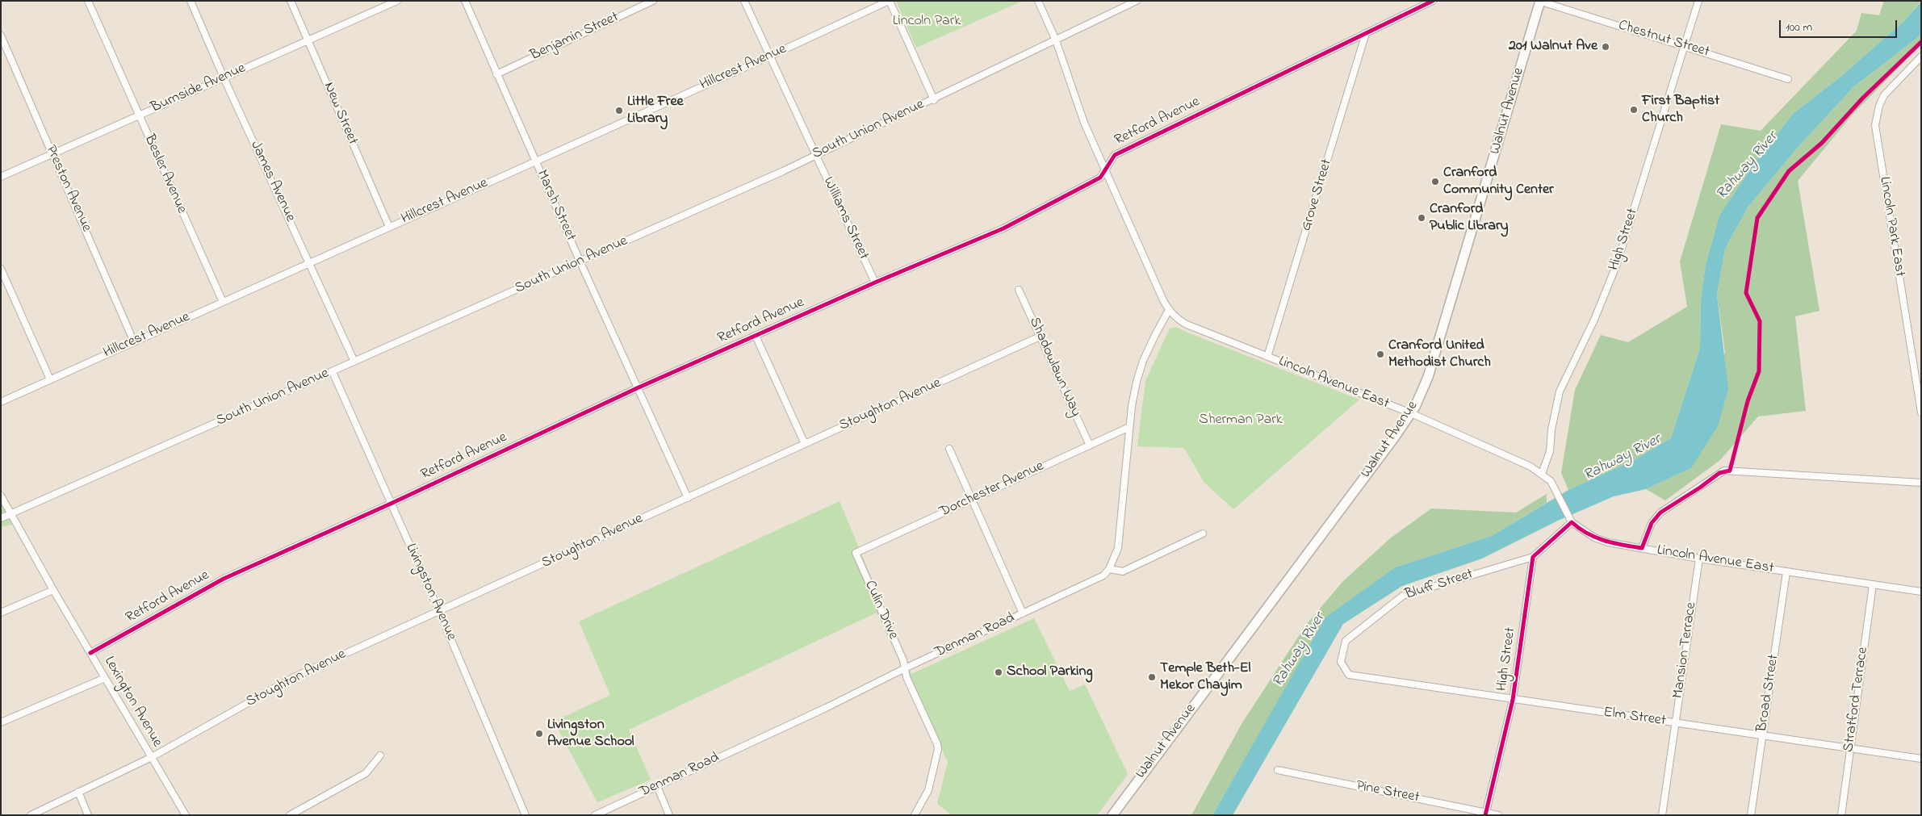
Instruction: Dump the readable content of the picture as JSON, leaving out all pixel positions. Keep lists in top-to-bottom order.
{
  "streets": {
    "street": [
      "Benjamin Street",
      "Chestnut Street",
      "Hillcrest Avenue",
      "Burnside Avenue",
      "Walnut Avenue",
      "New Street",
      "Retford Avenue",
      "South Union Avenue",
      "Besler Avenue",
      "James Avenue",
      "Preston Avenue",
      "Grove Street",
      "Marsh Street",
      "Williams Street",
      "Lincoln Park East",
      "High Street",
      "Shadowlawn Way",
      "Lincoln Avenue East",
      "Stoughton Avenue",
      "Dorchester Avenue",
      "Bluff Street",
      "Livingston Avenue",
      "Culin Drive",
      "Denman Road",
      "Mansion Terrace",
      "Broad Street",
      "Stratford Terrace",
      "Lexington Avenue",
      "Elm Street",
      "Pine Street"
    ]
  },
  "crossings": [
    ["Benjamin Street", "Marsh Street"],
    ["Chestnut Street", "Walnut Avenue"],
    ["Chestnut Street", "High Street"],
    ["Hillcrest Avenue", "New Street"],
    ["Hillcrest Avenue", "Besler Avenue"],
    ["Hillcrest Avenue", "James Avenue"],
    ["Hillcrest Avenue", "Preston Avenue"],
    ["Hillcrest Avenue", "Marsh Street"],
    ["Hillcrest Avenue", "Williams Street"],
    ["Burnside Avenue", "New Street"],
    ["Burnside Avenue", "Besler Avenue"],
    ["Burnside Avenue", "James Avenue"],
    ["Burnside Avenue", "Preston Avenue"],
    ["Walnut Avenue", "Lincoln Avenue East"],
    ["Retford Avenue", "Grove Street"],
    ["Retford Avenue", "Marsh Street"],
    ["Retford Avenue", "Williams Street"],
    ["Retford Avenue", "Lincoln Avenue East"],
    ["Retford Avenue", "Livingston Avenue"],
    ["Retford Avenue", "Lexington Avenue"],
    ["South Union Avenue", "James Avenue"],
    ["South Union Avenue", "Marsh Street"],
    ["South Union Avenue", "Williams Street"],
    ["South Union Avenue", "Lincoln Avenue East"],
    ["South Union Avenue", "Livingston Avenue"],
    ["South Union Avenue", "Lexington Avenue"],
    ["Grove Street", "Lincoln Avenue East"],
    ["Marsh Street", "Stoughton Avenue"],
    ["High Street", "Lincoln Avenue East"],
    ["High Street", "Bluff Street"],
    ["High Street", "Elm Street"],
    ["High Street", "Pine Street"],
    ["Shadowlawn Way", "Stoughton Avenue"],
    ["Shadowlawn Way", "Dorchester Avenue"],
    ["Lincoln Avenue East", "Denman Road"],
    ["Lincoln Avenue East", "Mansion Terrace"],
    ["Lincoln Avenue East", "Broad Street"],
    ["Lincoln Avenue East", "Stratford Terrace"],
    ["Stoughton Avenue", "Livingston Avenue"],
    ["Stoughton Avenue", "Lexington Avenue"],
    ["Dorchester Avenue", "Culin Drive"],
    ["Dorchester Avenue", "Denman Road"],
    ["Bluff Street", "Elm Street"],
    ["Culin Drive", "Denman Road"],
    ["Mansion Terrace", "Elm Street"],
    ["Broad Street", "Elm Street"],
    ["Stratford Terrace", "Elm Street"]
  ],
  "water": ["Rahway River"],
  "parks": ["Lincoln Park", "Sherman Park"],
  "places": [
    "201 Walnut Ave",
    "First Baptist Church",
    "Little Free Library",
    "Cranford Community Center",
    "Cranford Public Library",
    "Cranford United Methodist Church",
    "School Parking",
    "Temple Beth-El Mekor Chayim",
    "Livingston Avenue School"
  ],
  "scale_bar": "100 m"
}
